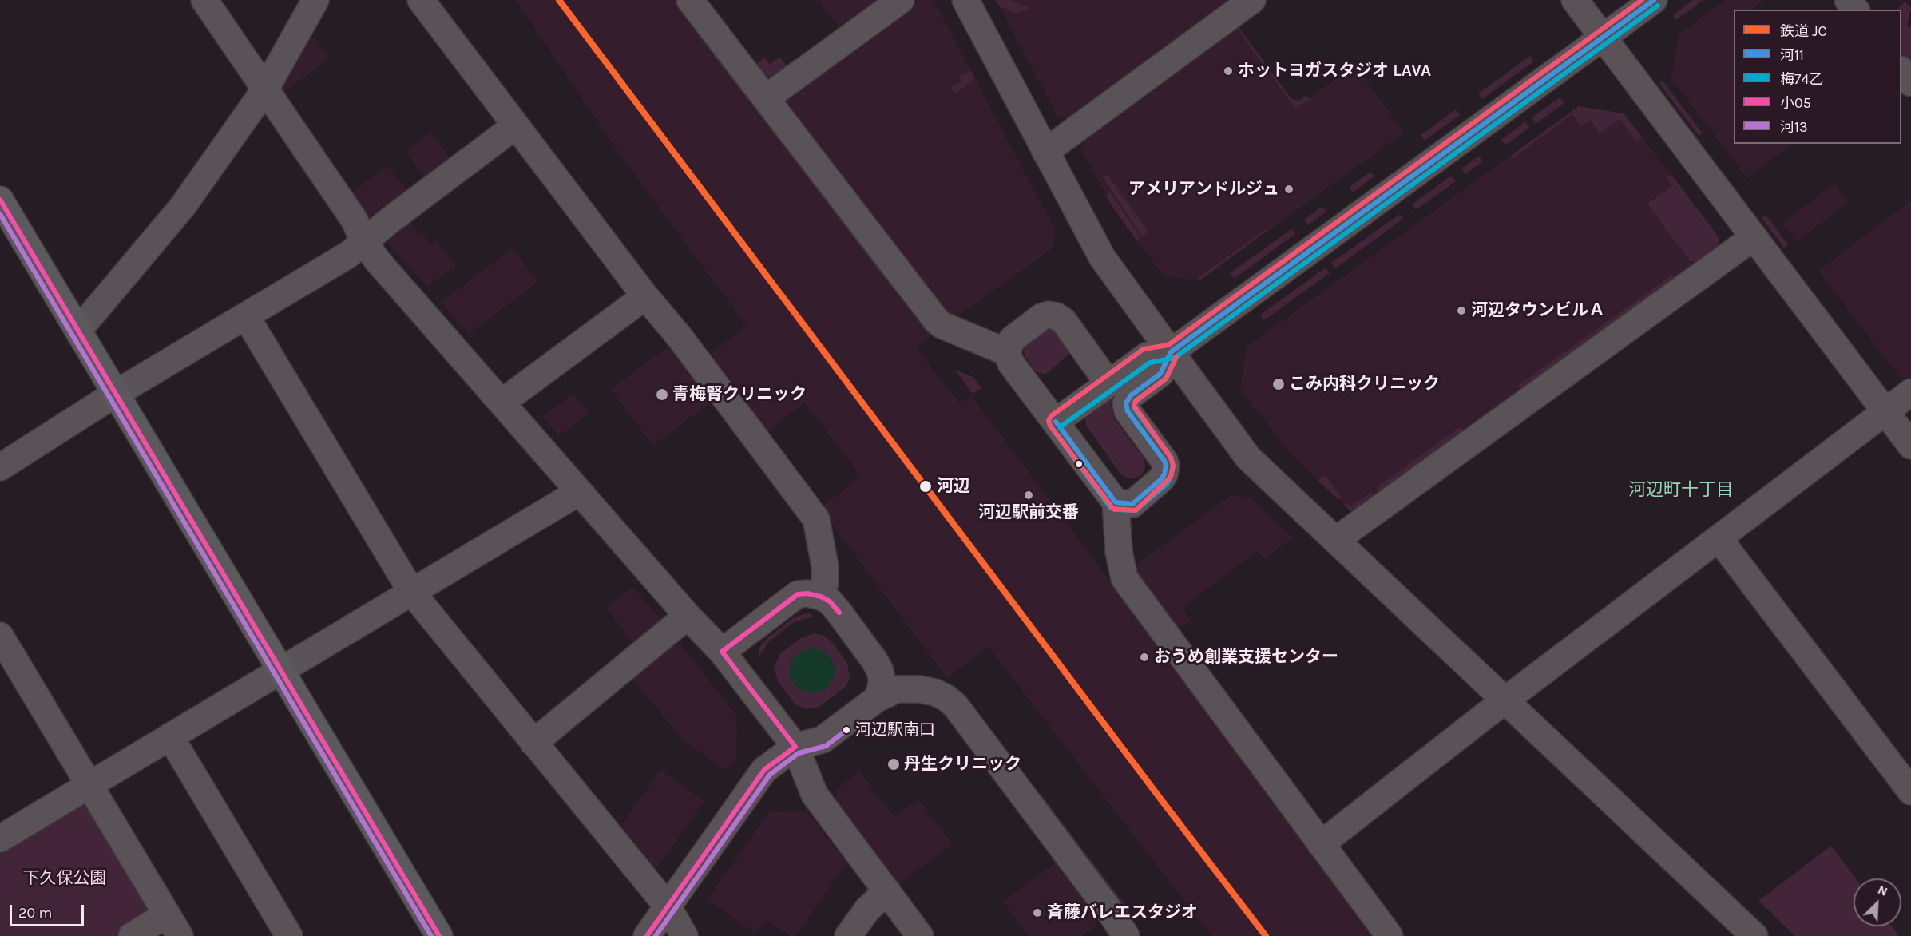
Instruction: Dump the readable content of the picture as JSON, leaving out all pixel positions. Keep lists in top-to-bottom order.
{
  "districts": ["河辺町十丁目"],
  "parks": ["下久保公園"],
  "places": [
    "ホットヨガスタジオ LAVA",
    "アメリアンドルジュ",
    "河辺タウンビルＡ",
    "こみ内科クリニック",
    "青梅腎クリニック",
    "河辺",
    "河辺駅前交番",
    "おうめ創業支援センター",
    "河辺駅南口",
    "丹生クリニック",
    "斉藤バレエスタジオ"
  ],
  "lines": [
    "rail line JC",
    "transit line 河11",
    "transit line 梅74乙",
    "transit line 小05",
    "transit line 河13"
  ],
  "legend": [
    "鉄道 JC",
    "河11",
    "梅74乙",
    "小05",
    "河13"
  ],
  "scale_bar": "20 m",
  "north": "top right"
}
